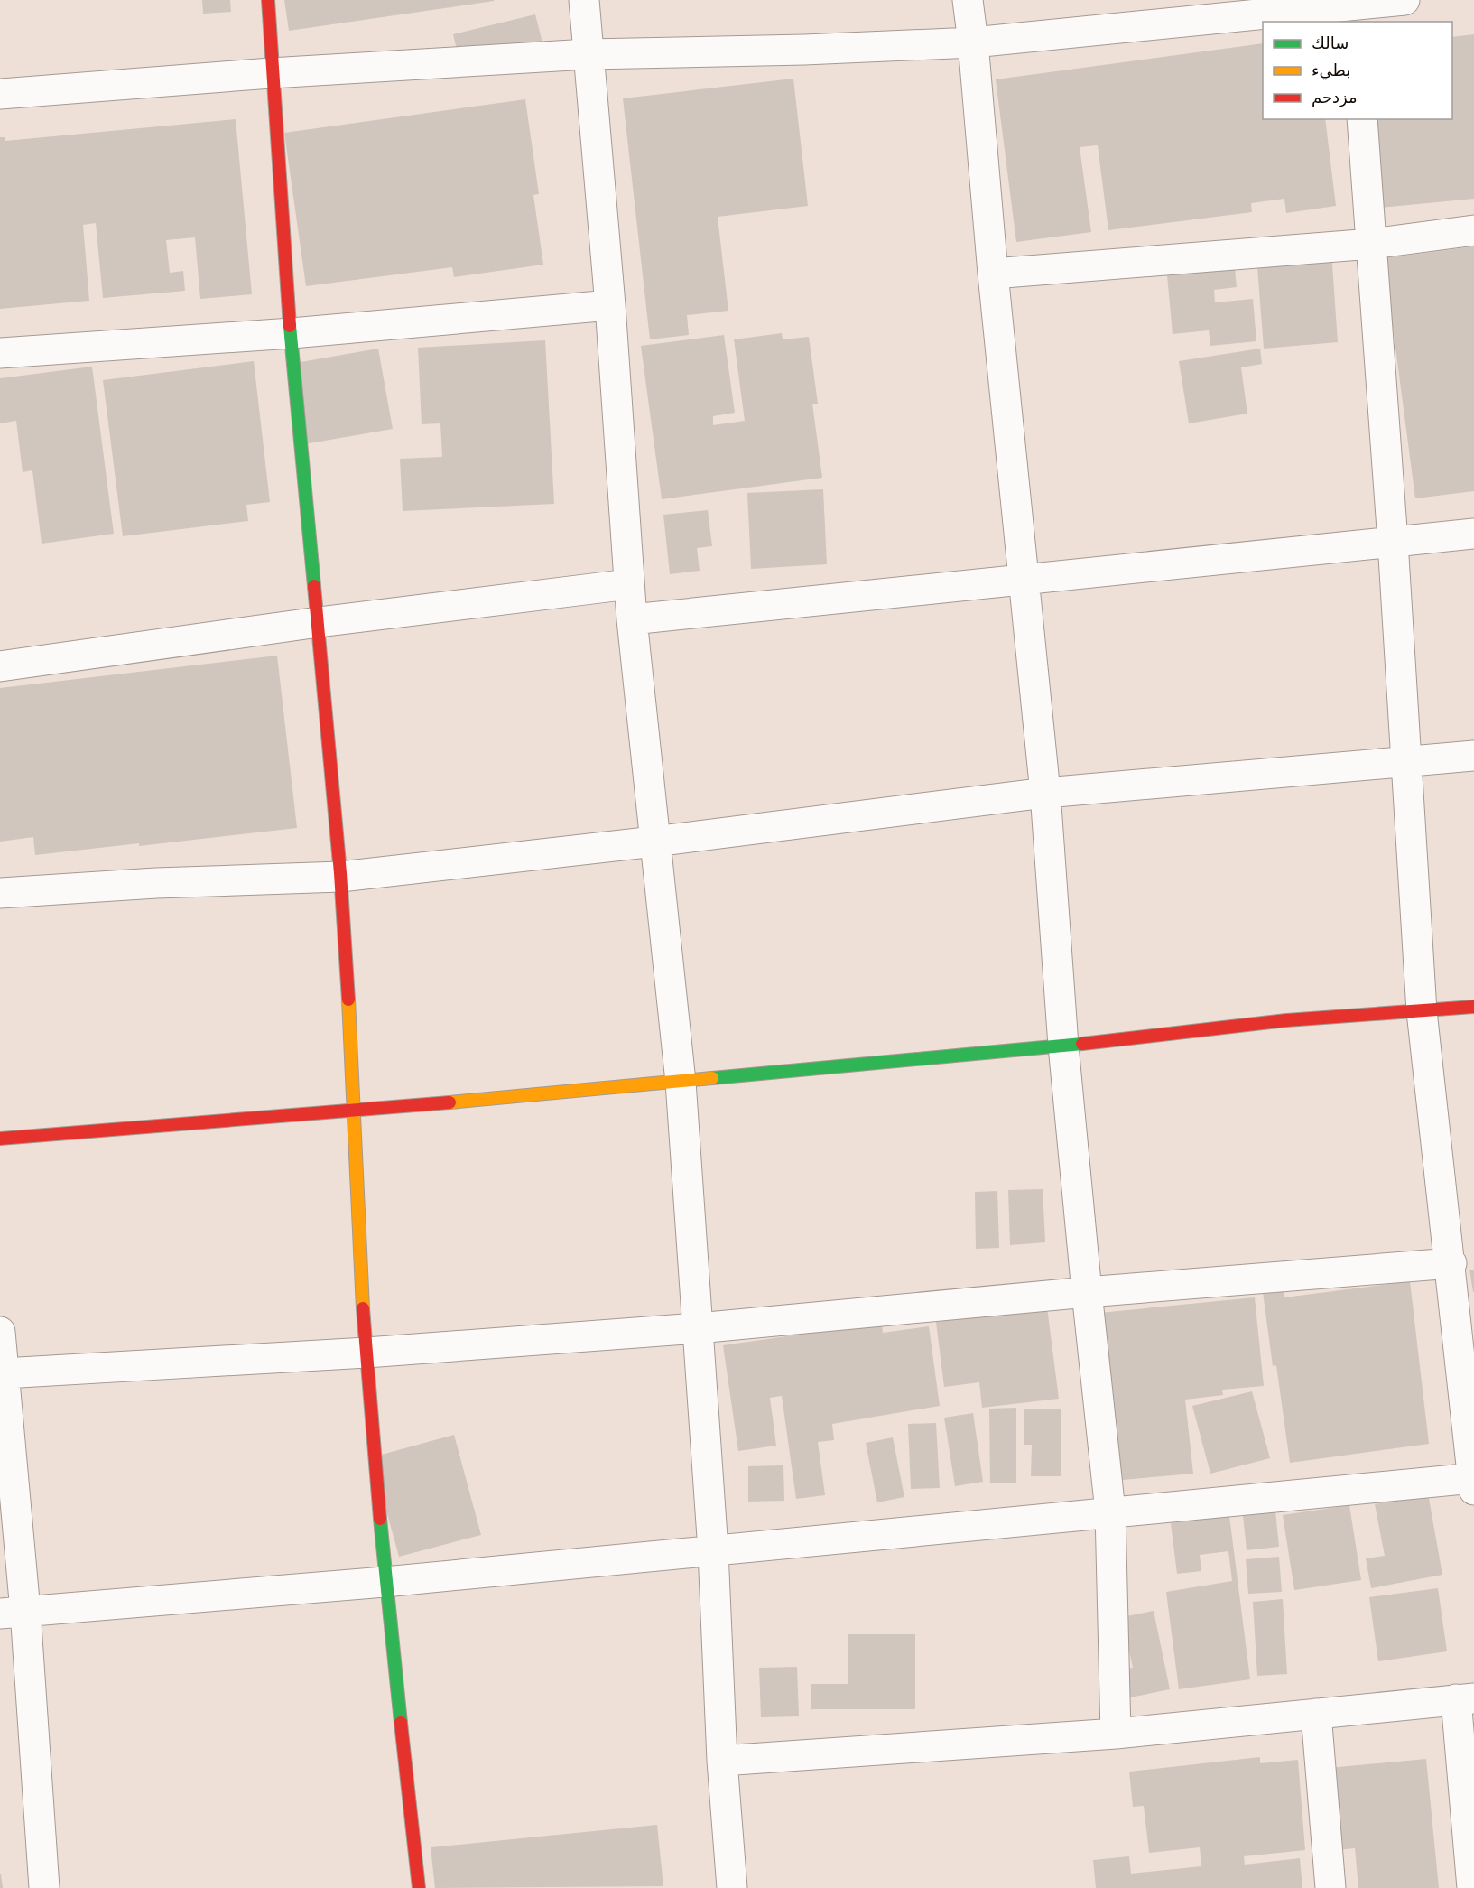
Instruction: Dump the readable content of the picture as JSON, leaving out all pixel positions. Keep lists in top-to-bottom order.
{
  "legend": ["سالك", "بطيء", "مزدحم"]
}
